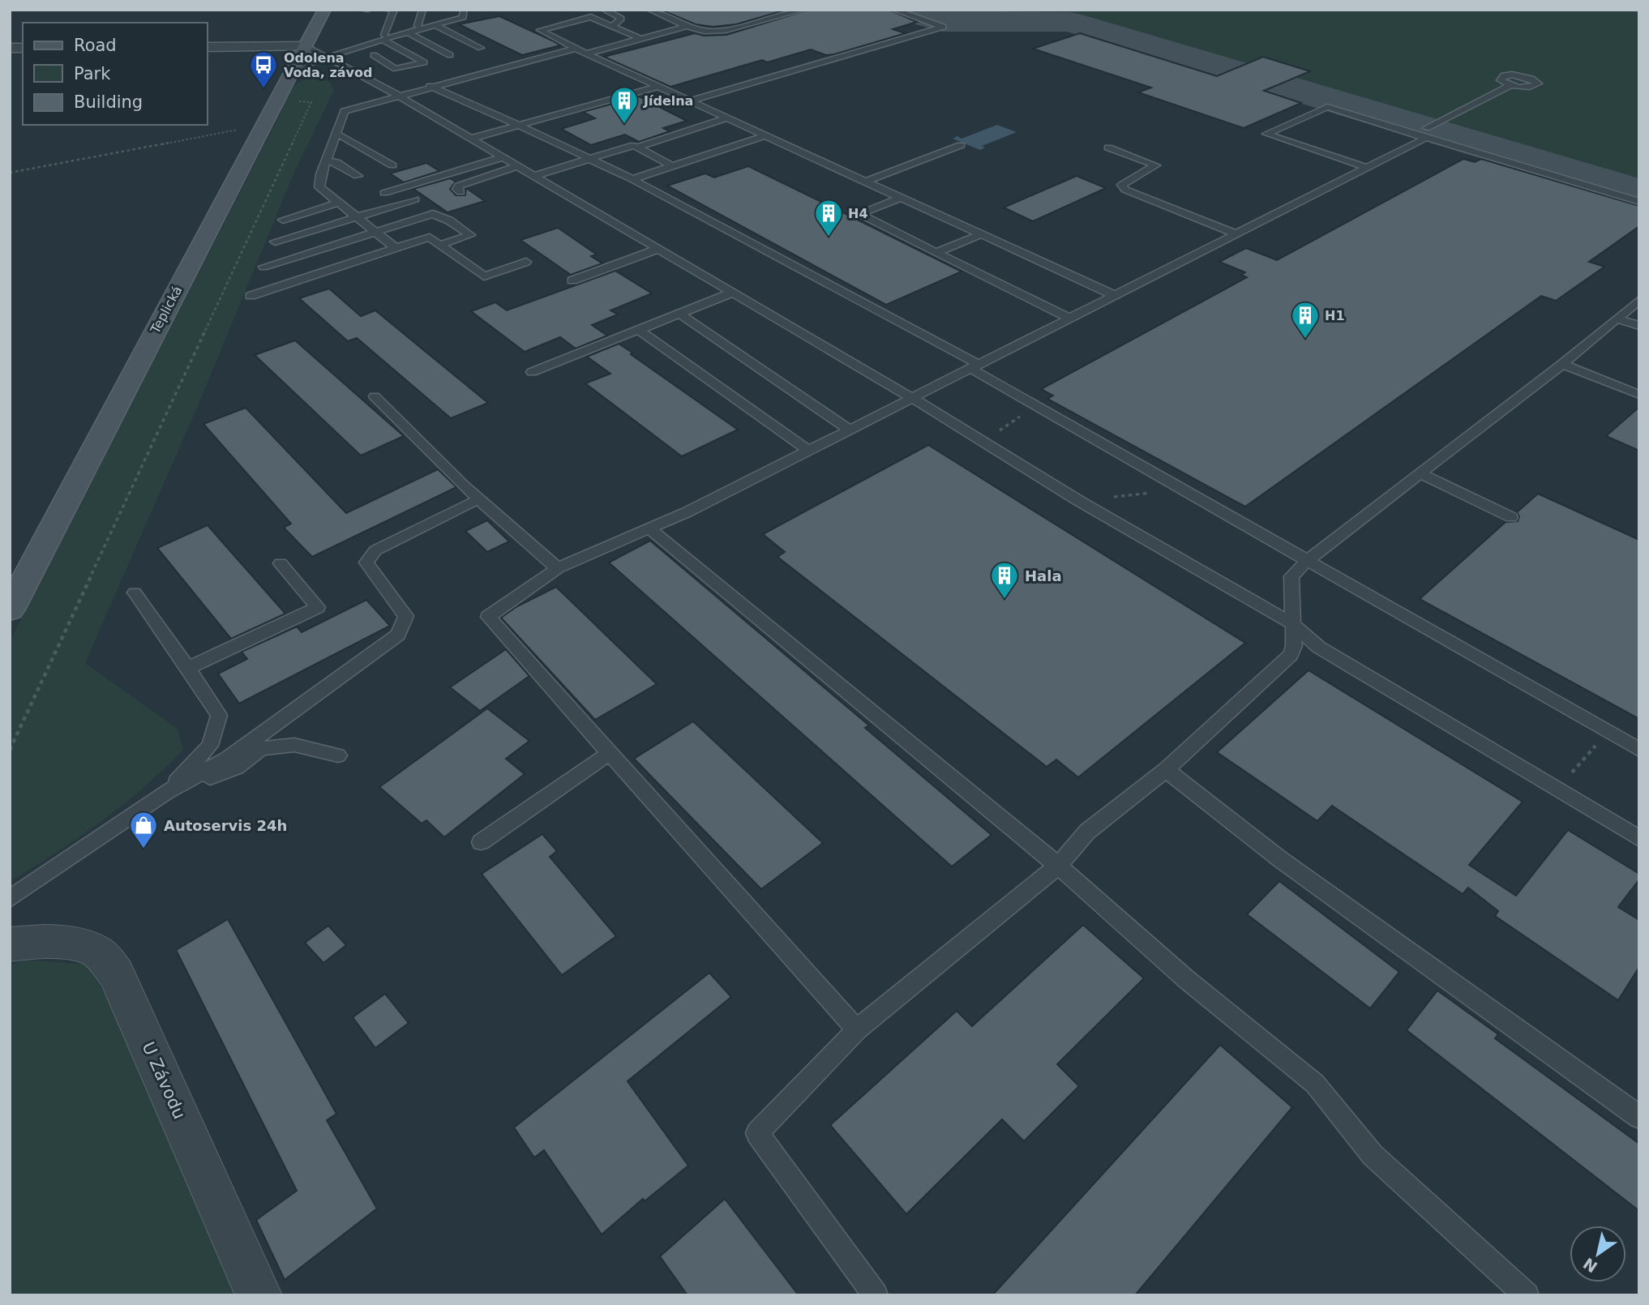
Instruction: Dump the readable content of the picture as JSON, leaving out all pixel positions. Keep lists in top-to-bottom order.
{
  "streets": {
    "main road": ["Teplická"],
    "street": ["U Závodu"]
  },
  "places": {
    "bus stop": ["Odolena Voda, závod"],
    "building": [
      "Jídelna",
      "H4",
      "H1",
      "Hala"
    ],
    "shop": ["Autoservis 24h"]
  },
  "legend": ["Road", "Park", "Building"],
  "north": "bottom left"
}
